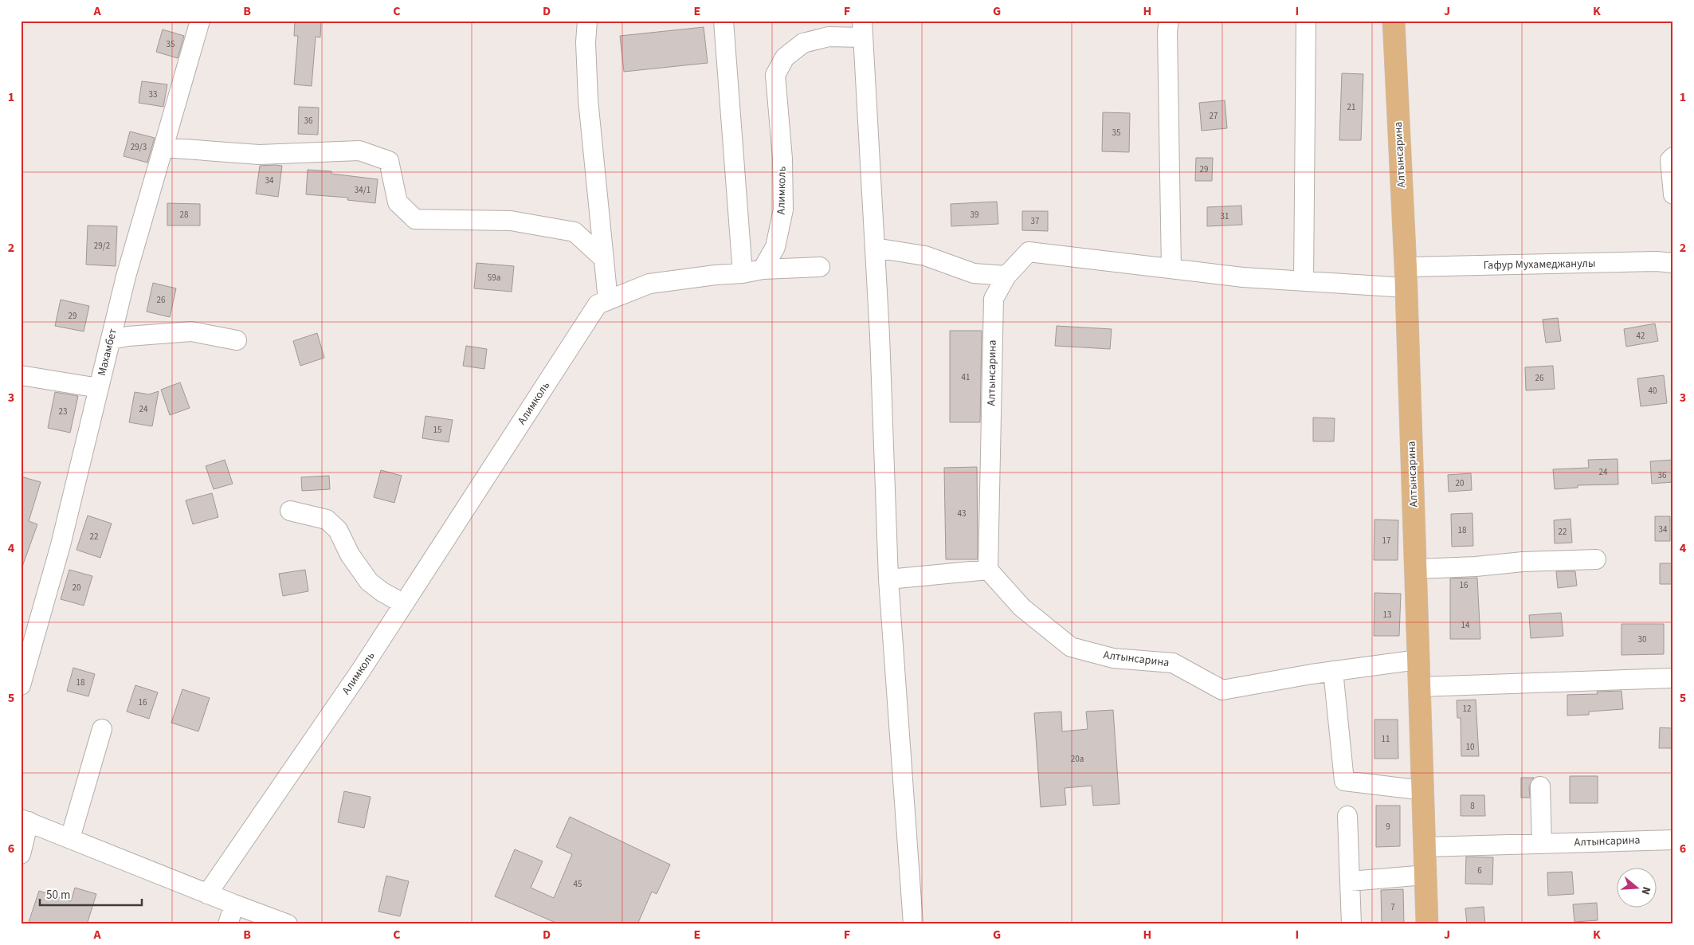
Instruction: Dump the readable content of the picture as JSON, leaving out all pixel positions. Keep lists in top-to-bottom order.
{
  "streets": {
    "main road": ["Алтынсарина"],
    "street": ["Алимколь", "Гафур Мухамеджанулы", "Махамбет"]
  },
  "crossings": [
    ["Алтынсарина", "Гафур Мухамеджанулы"]
  ],
  "house_numbers": [
    "35",
    "33",
    "21",
    "27",
    "36",
    "35",
    "29/3",
    "29",
    "34",
    "34/1",
    "28",
    "39",
    "31",
    "37",
    "29/2",
    "59а",
    "26",
    "29",
    "42",
    "41",
    "26",
    "40",
    "24",
    "23",
    "15",
    "24",
    "36",
    "20",
    "43",
    "34",
    "18",
    "22",
    "22",
    "17",
    "16",
    "20",
    "13",
    "14",
    "30",
    "18",
    "16",
    "12",
    "11",
    "10",
    "20а",
    "8",
    "9",
    "6",
    "45",
    "7"
  ],
  "scale_bar": "50 m",
  "north": "right",
  "grid": {
    "columns": [
      "A",
      "B",
      "C",
      "D",
      "E",
      "F",
      "G",
      "H",
      "I",
      "J",
      "K"
    ],
    "rows": [
      "1",
      "2",
      "3",
      "4",
      "5",
      "6"
    ]
  }
}
